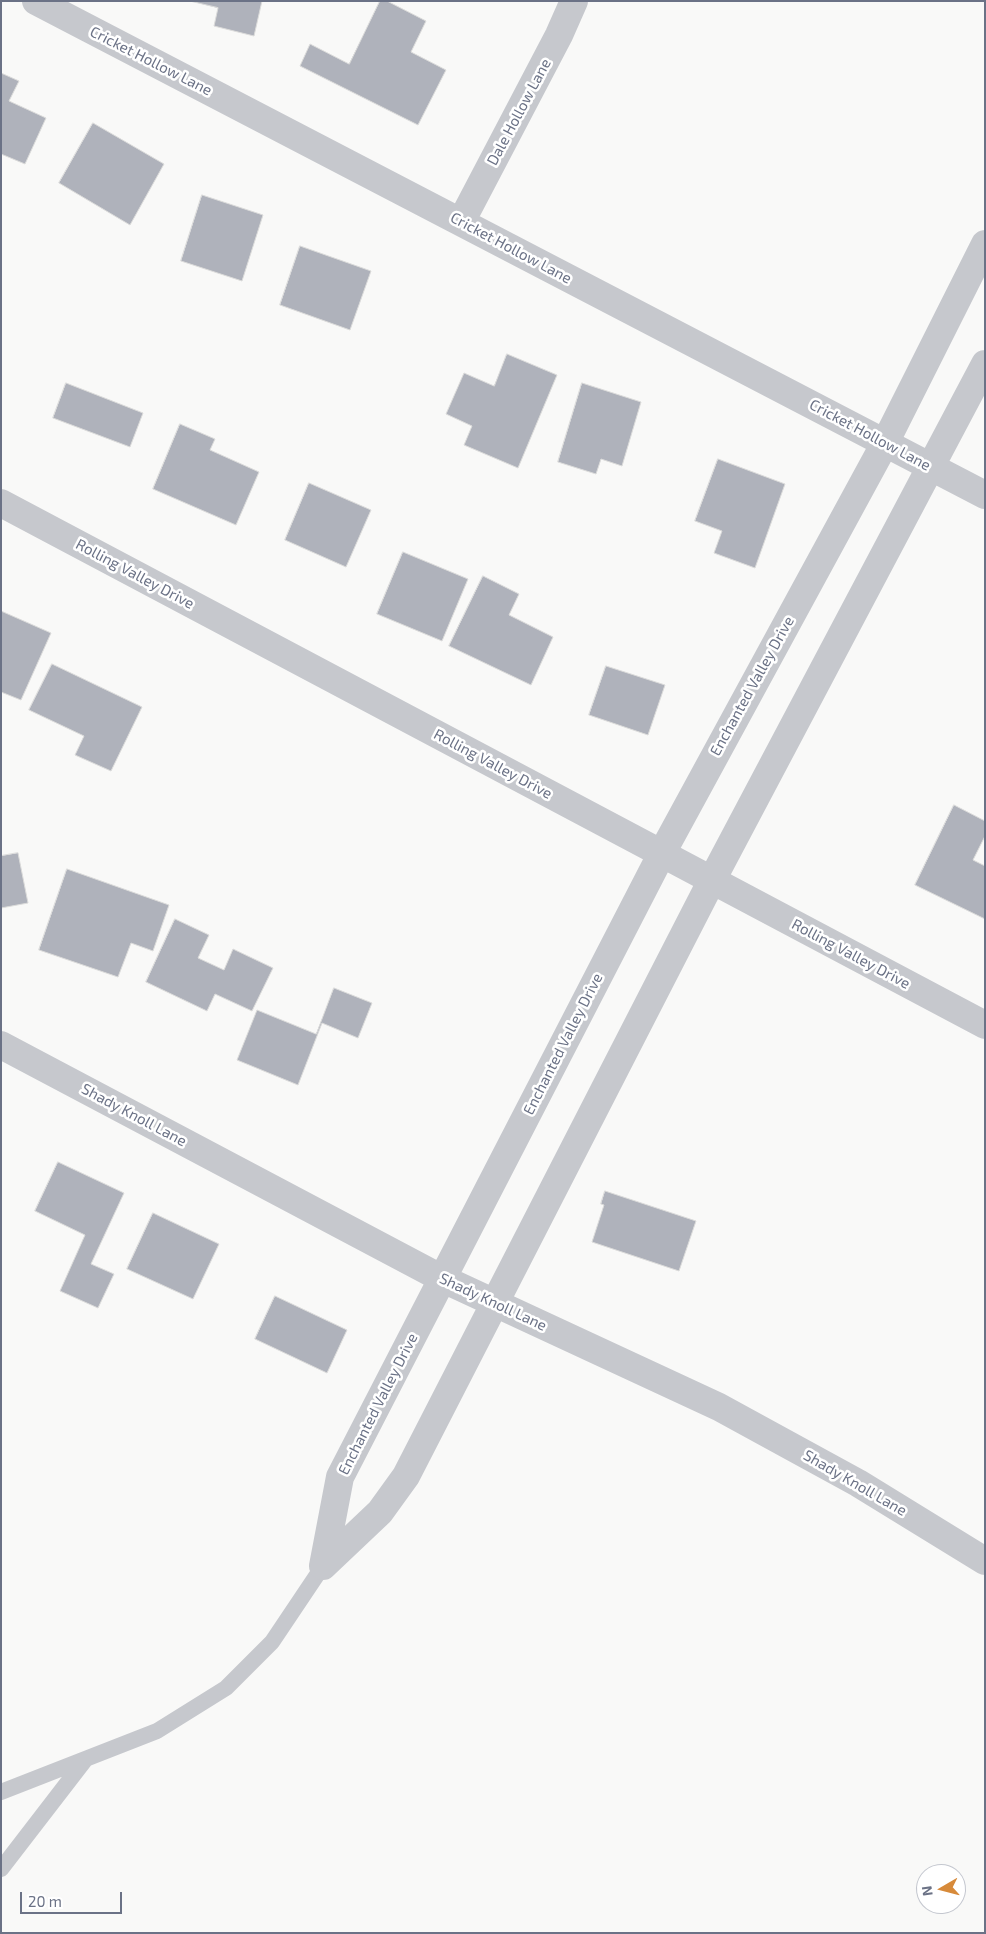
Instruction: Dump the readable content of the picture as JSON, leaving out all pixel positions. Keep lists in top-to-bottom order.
{
  "streets": {
    "street": [
      "Cricket Hollow Lane",
      "Dale Hollow Lane",
      "Rolling Valley Drive",
      "Enchanted Valley Drive",
      "Shady Knoll Lane"
    ]
  },
  "crossings": [
    ["Cricket Hollow Lane", "Dale Hollow Lane"],
    ["Cricket Hollow Lane", "Enchanted Valley Drive"],
    ["Rolling Valley Drive", "Enchanted Valley Drive"],
    ["Enchanted Valley Drive", "Shady Knoll Lane"]
  ],
  "scale_bar": "20 m",
  "north": "left"
}
